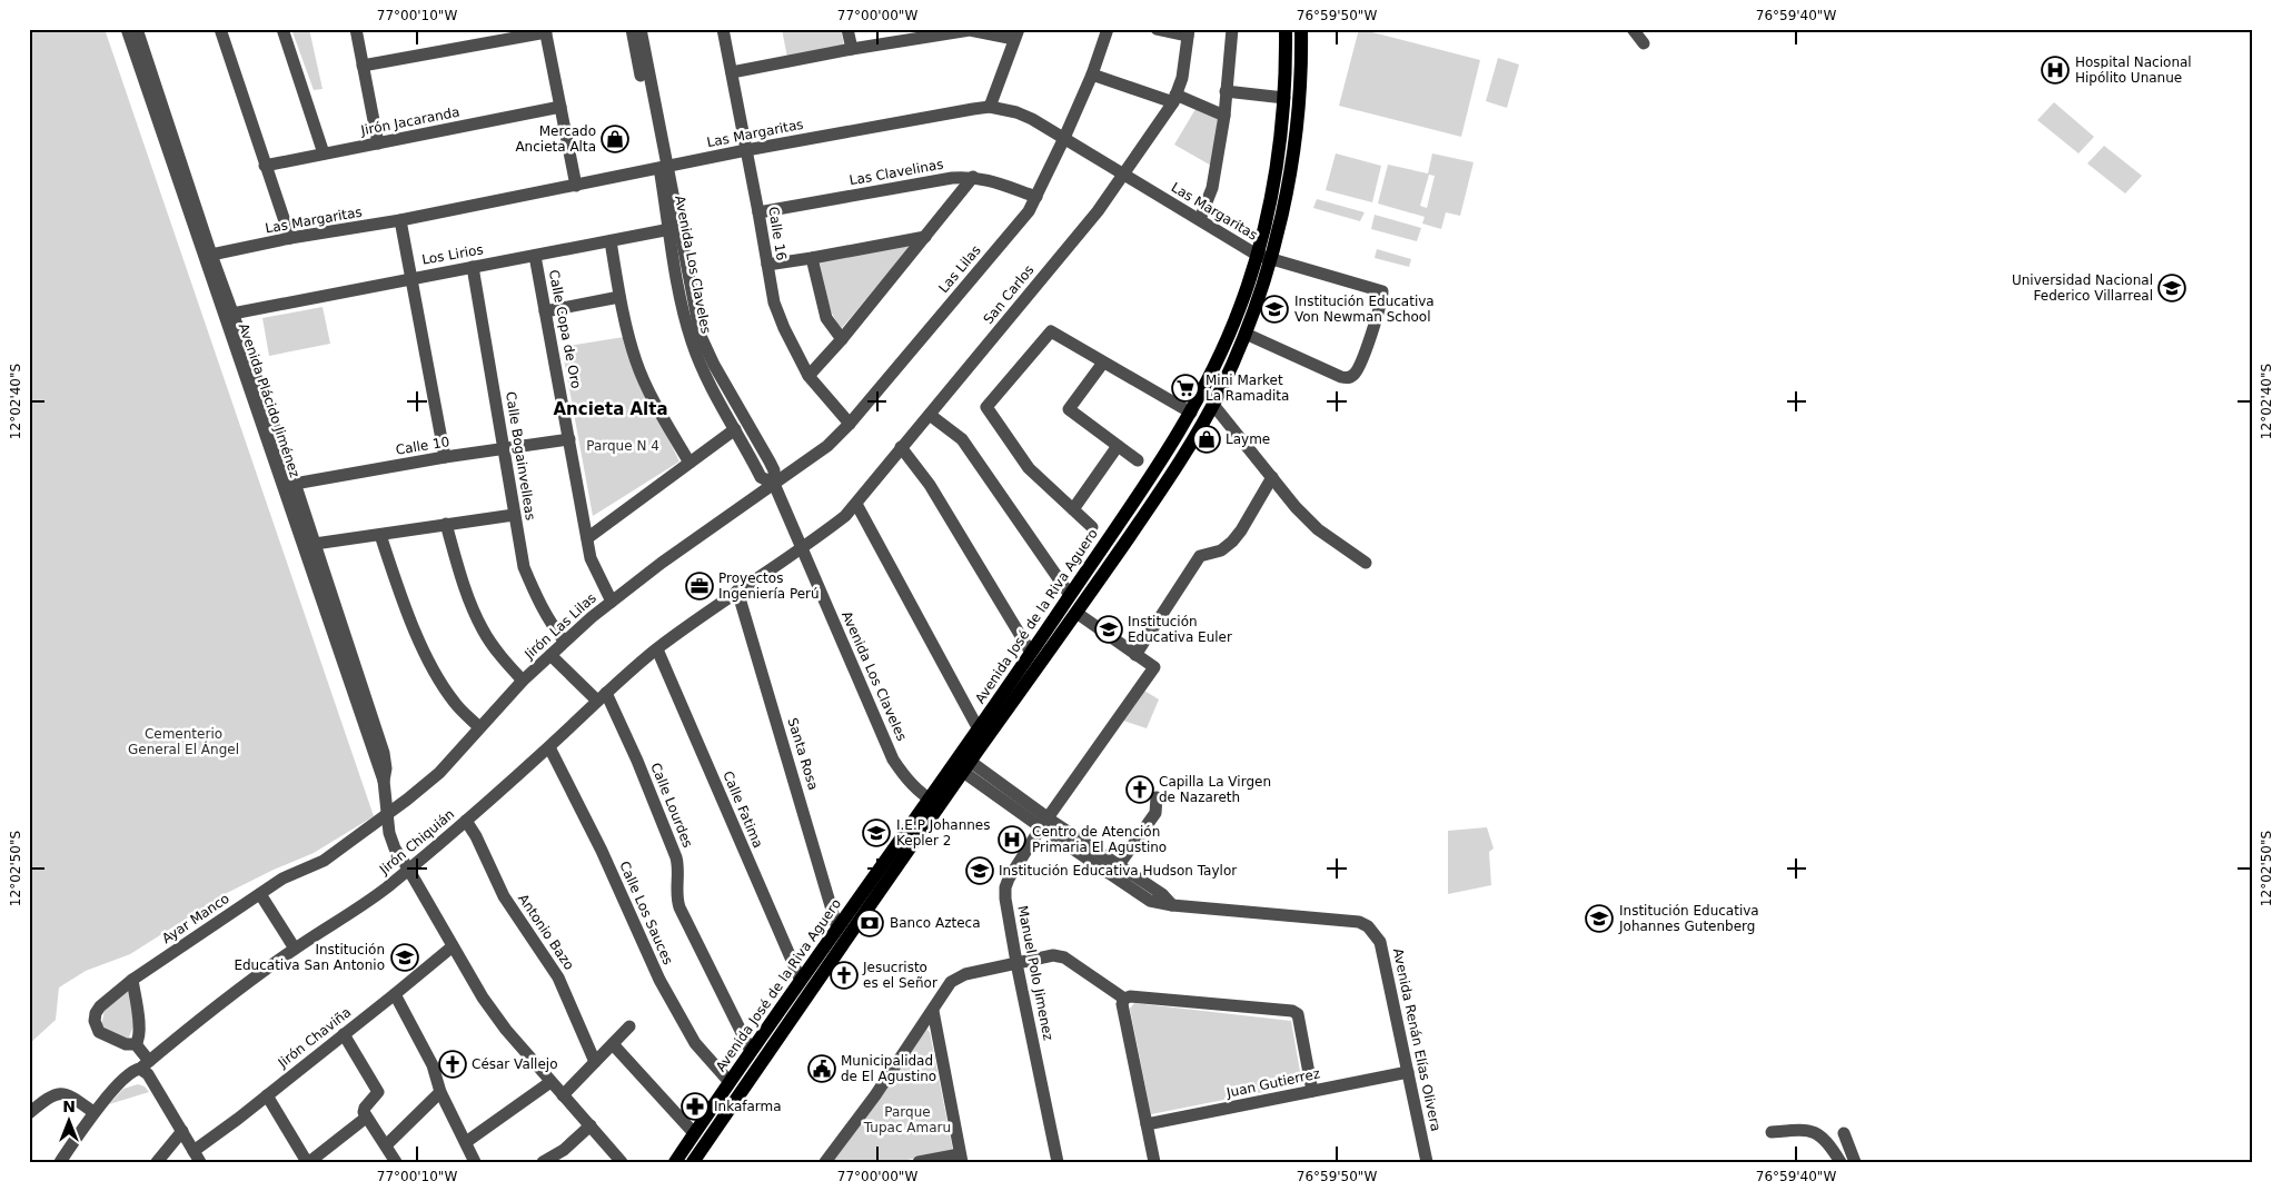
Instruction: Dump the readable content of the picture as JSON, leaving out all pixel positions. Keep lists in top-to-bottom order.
{
  "streets": {
    "main road": ["Avenida José de la Riva Aguero"],
    "street": [
      "Jirón Jacaranda",
      "Las Margaritas",
      "Las Clavelinas",
      "Calle 16",
      "Los Lirios",
      "Avenida Los Claveles",
      "Las Lilas",
      "San Carlos",
      "Calle Copa de Oro",
      "Avenida Plácido Jiménez",
      "Calle 10",
      "Calle Bogainvelleas",
      "Jirón Las Lilas",
      "Santa Rosa",
      "Calle Lourdes",
      "Calle Fatima",
      "Jirón Chiquián",
      "Calle Los Sauces",
      "Ayar Manco",
      "Antonio Bazo",
      "Manuel Polo Jimenez",
      "Jirón Chaviña",
      "Avenida Renán Elías Olivera",
      "Juan Gutierrez"
    ]
  },
  "crossings": [
    ["Las Margaritas", "Calle 16"],
    ["Las Margaritas", "Avenida Los Claveles"],
    ["Las Margaritas", "Las Lilas"],
    ["Las Margaritas", "San Carlos"],
    ["Las Margaritas", "Avenida Plácido Jiménez"],
    ["Las Margaritas", "Avenida José de la Riva Aguero"],
    ["Las Clavelinas", "Calle 16"],
    ["Las Clavelinas", "Las Lilas"],
    ["Calle 16", "Las Lilas"],
    ["Los Lirios", "Avenida Los Claveles"],
    ["Los Lirios", "Calle Copa de Oro"],
    ["Los Lirios", "Avenida Plácido Jiménez"],
    ["Los Lirios", "Calle Bogainvelleas"],
    ["Avenida Los Claveles", "Las Lilas"],
    ["Avenida Los Claveles", "San Carlos"],
    ["Avenida Los Claveles", "Avenida José de la Riva Aguero"],
    ["Avenida Los Claveles", "Jirón Las Lilas"],
    ["Avenida Los Claveles", "Jirón Chiquián"],
    ["Las Lilas", "Jirón Las Lilas"],
    ["San Carlos", "Jirón Chiquián"],
    ["Calle Copa de Oro", "Calle 10"],
    ["Calle Copa de Oro", "Jirón Las Lilas"],
    ["Avenida Plácido Jiménez", "Calle 10"],
    ["Avenida Plácido Jiménez", "Jirón Las Lilas"],
    ["Avenida Plácido Jiménez", "Jirón Chiquián"],
    ["Avenida Plácido Jiménez", "Ayar Manco"],
    ["Avenida Plácido Jiménez", "Jirón Chaviña"],
    ["Calle 10", "Calle Bogainvelleas"],
    ["Calle Bogainvelleas", "Jirón Las Lilas"],
    ["Avenida José de la Riva Aguero", "Santa Rosa"],
    ["Avenida José de la Riva Aguero", "Calle Lourdes"],
    ["Avenida José de la Riva Aguero", "Calle Fatima"],
    ["Avenida José de la Riva Aguero", "Calle Los Sauces"],
    ["Avenida José de la Riva Aguero", "Avenida Renán Elías Olivera"],
    ["Jirón Las Lilas", "Calle Lourdes"],
    ["Jirón Las Lilas", "Ayar Manco"],
    ["Santa Rosa", "Jirón Chiquián"],
    ["Calle Lourdes", "Jirón Chiquián"],
    ["Calle Fatima", "Jirón Chiquián"],
    ["Jirón Chiquián", "Calle Los Sauces"],
    ["Jirón Chiquián", "Antonio Bazo"],
    ["Manuel Polo Jimenez", "Avenida Renán Elías Olivera"],
    ["Avenida Renán Elías Olivera", "Juan Gutierrez"]
  ],
  "districts": ["Ancieta Alta"],
  "parks": ["Parque N 4", "Cementerio General El Ángel", "Parque Tupac Amaru"],
  "places": {
    "hospital": ["Hospital Nacional Hipólito Unanue", "Centro de Atención Primaria El Agustino"],
    "shop": ["Mercado Ancieta Alta", "Layme"],
    "school or university": [
      "Universidad Nacional Federico Villarreal",
      "Institución Educativa Von Newman School",
      "Institución Educativa Euler",
      "I.E.P Johannes Kepler 2",
      "Institución Educativa Hudson Taylor",
      "Institución Educativa Johannes Gutenberg",
      "Institución Educativa San Antonio"
    ],
    "supermarket": ["Mini Market La Ramadita"],
    "office": ["Proyectos Ingeniería Perú"],
    "church": ["Capilla La Virgen de Nazareth", "Jesucristo es el Señor", "César Vallejo"],
    "bank": ["Banco Azteca"],
    "public building": ["Municipalidad de El Agustino"],
    "pharmacy": ["Inkafarma"]
  },
  "north": "top",
  "coordinates": [
    "77°00'10\"W",
    "77°00'00\"W",
    "76°59'50\"W",
    "76°59'40\"W",
    "12°02'40\"S",
    "12°02'50\"S"
  ]
}
